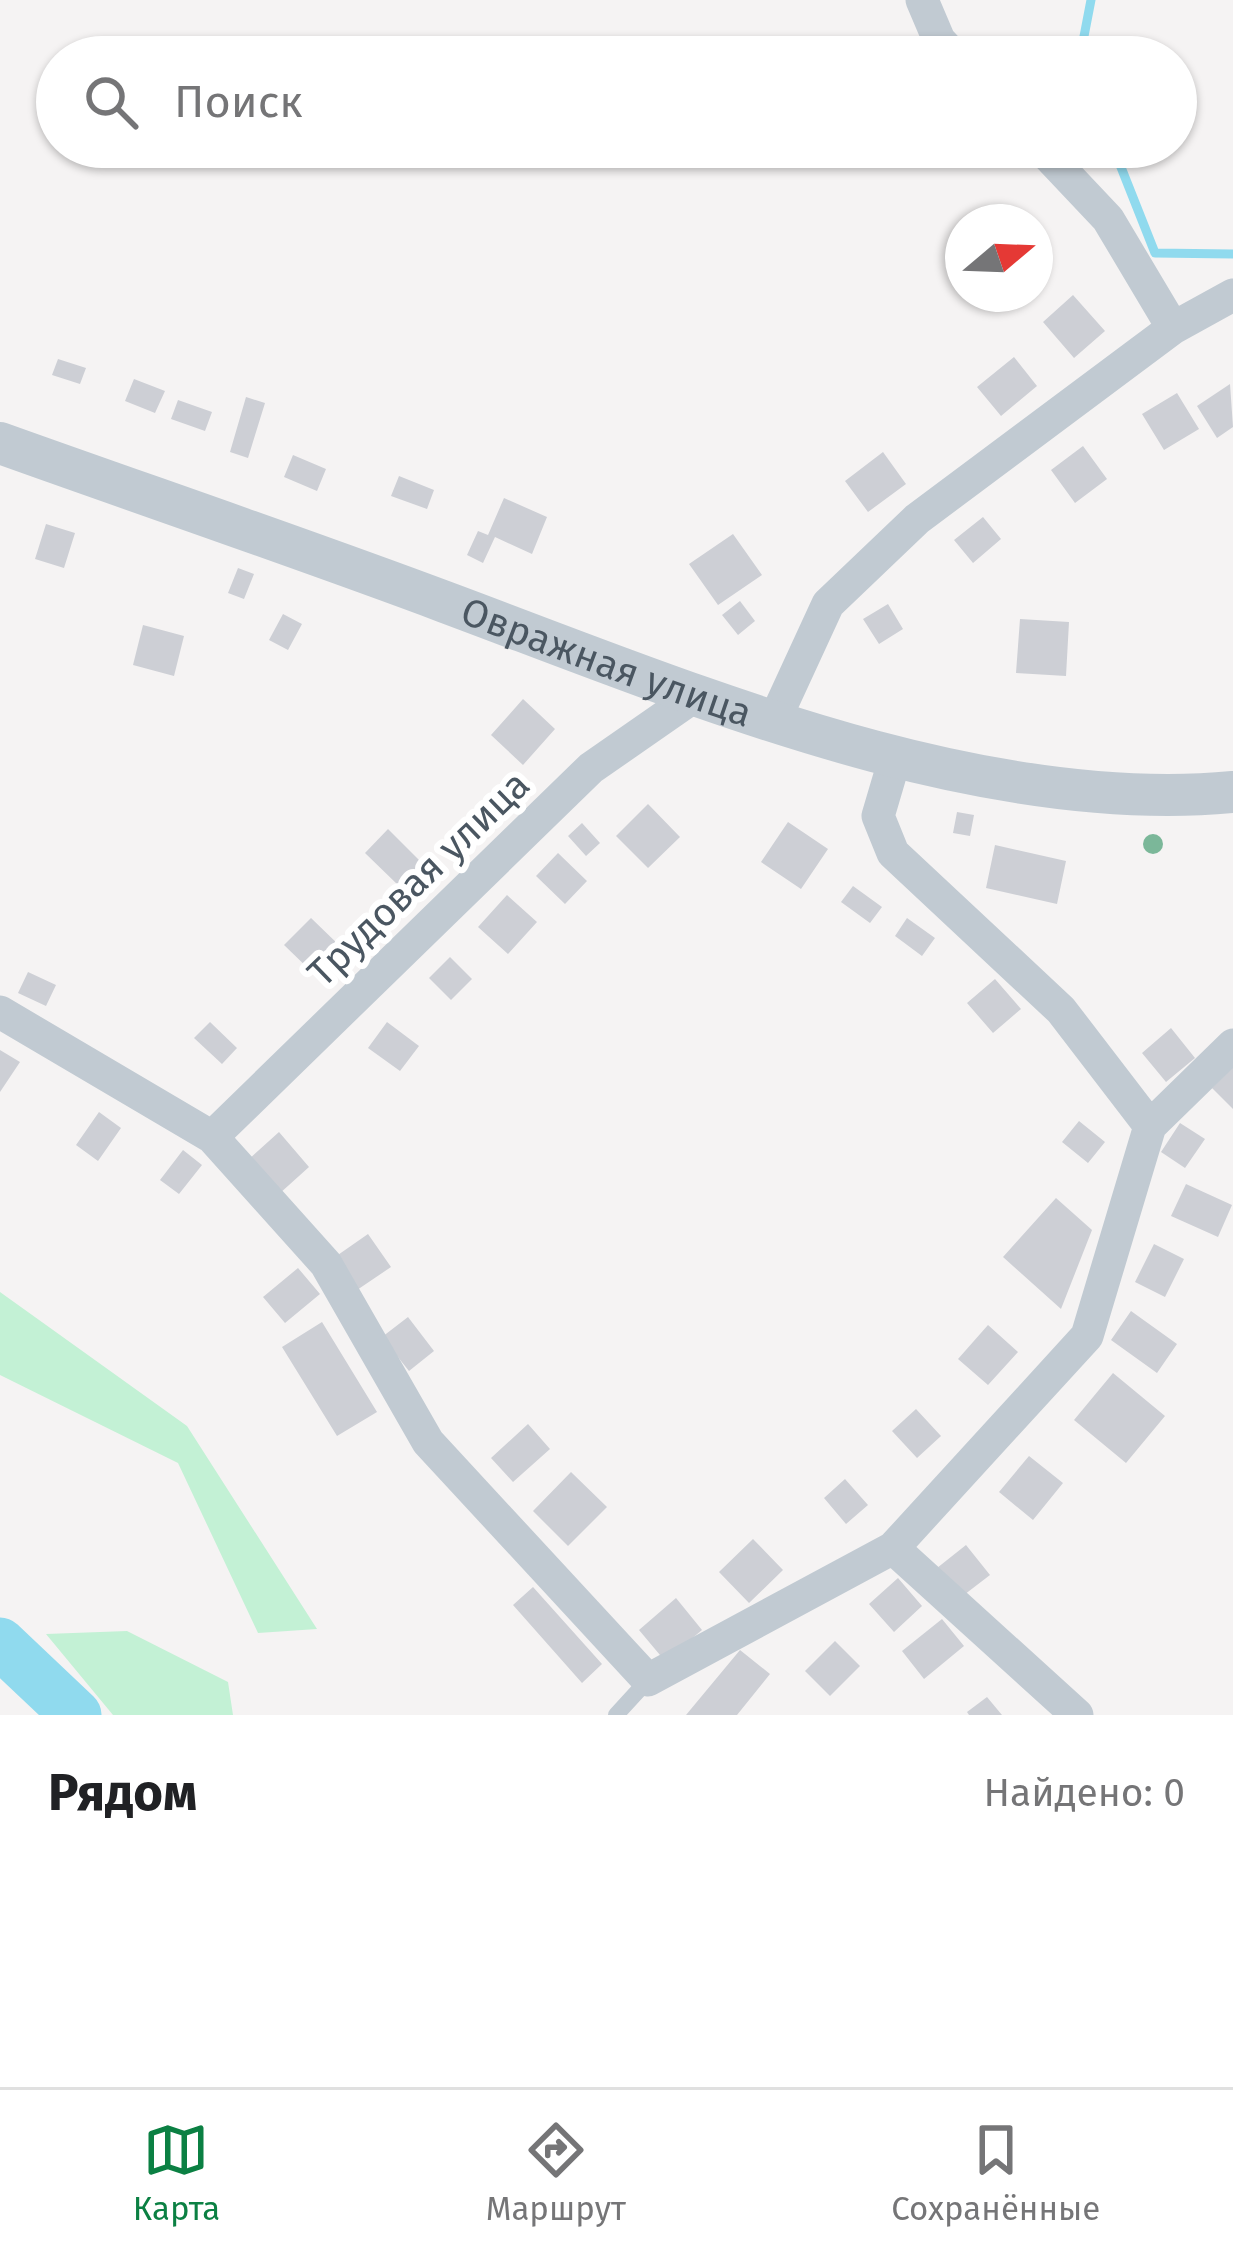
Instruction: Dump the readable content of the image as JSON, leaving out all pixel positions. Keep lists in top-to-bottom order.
{
  "streets": {
    "street": ["Овражная улица", "Трудовая улица"]
  },
  "crossings": [
    ["Овражная улица", "Трудовая улица"]
  ],
  "north": "right",
  "page": {
    "search": "Поиск",
    "heading": ["Рядом", "Найдено: 0"],
    "nav": ["Карта", "Маршрут", "Сохранённые"]
  }
}
